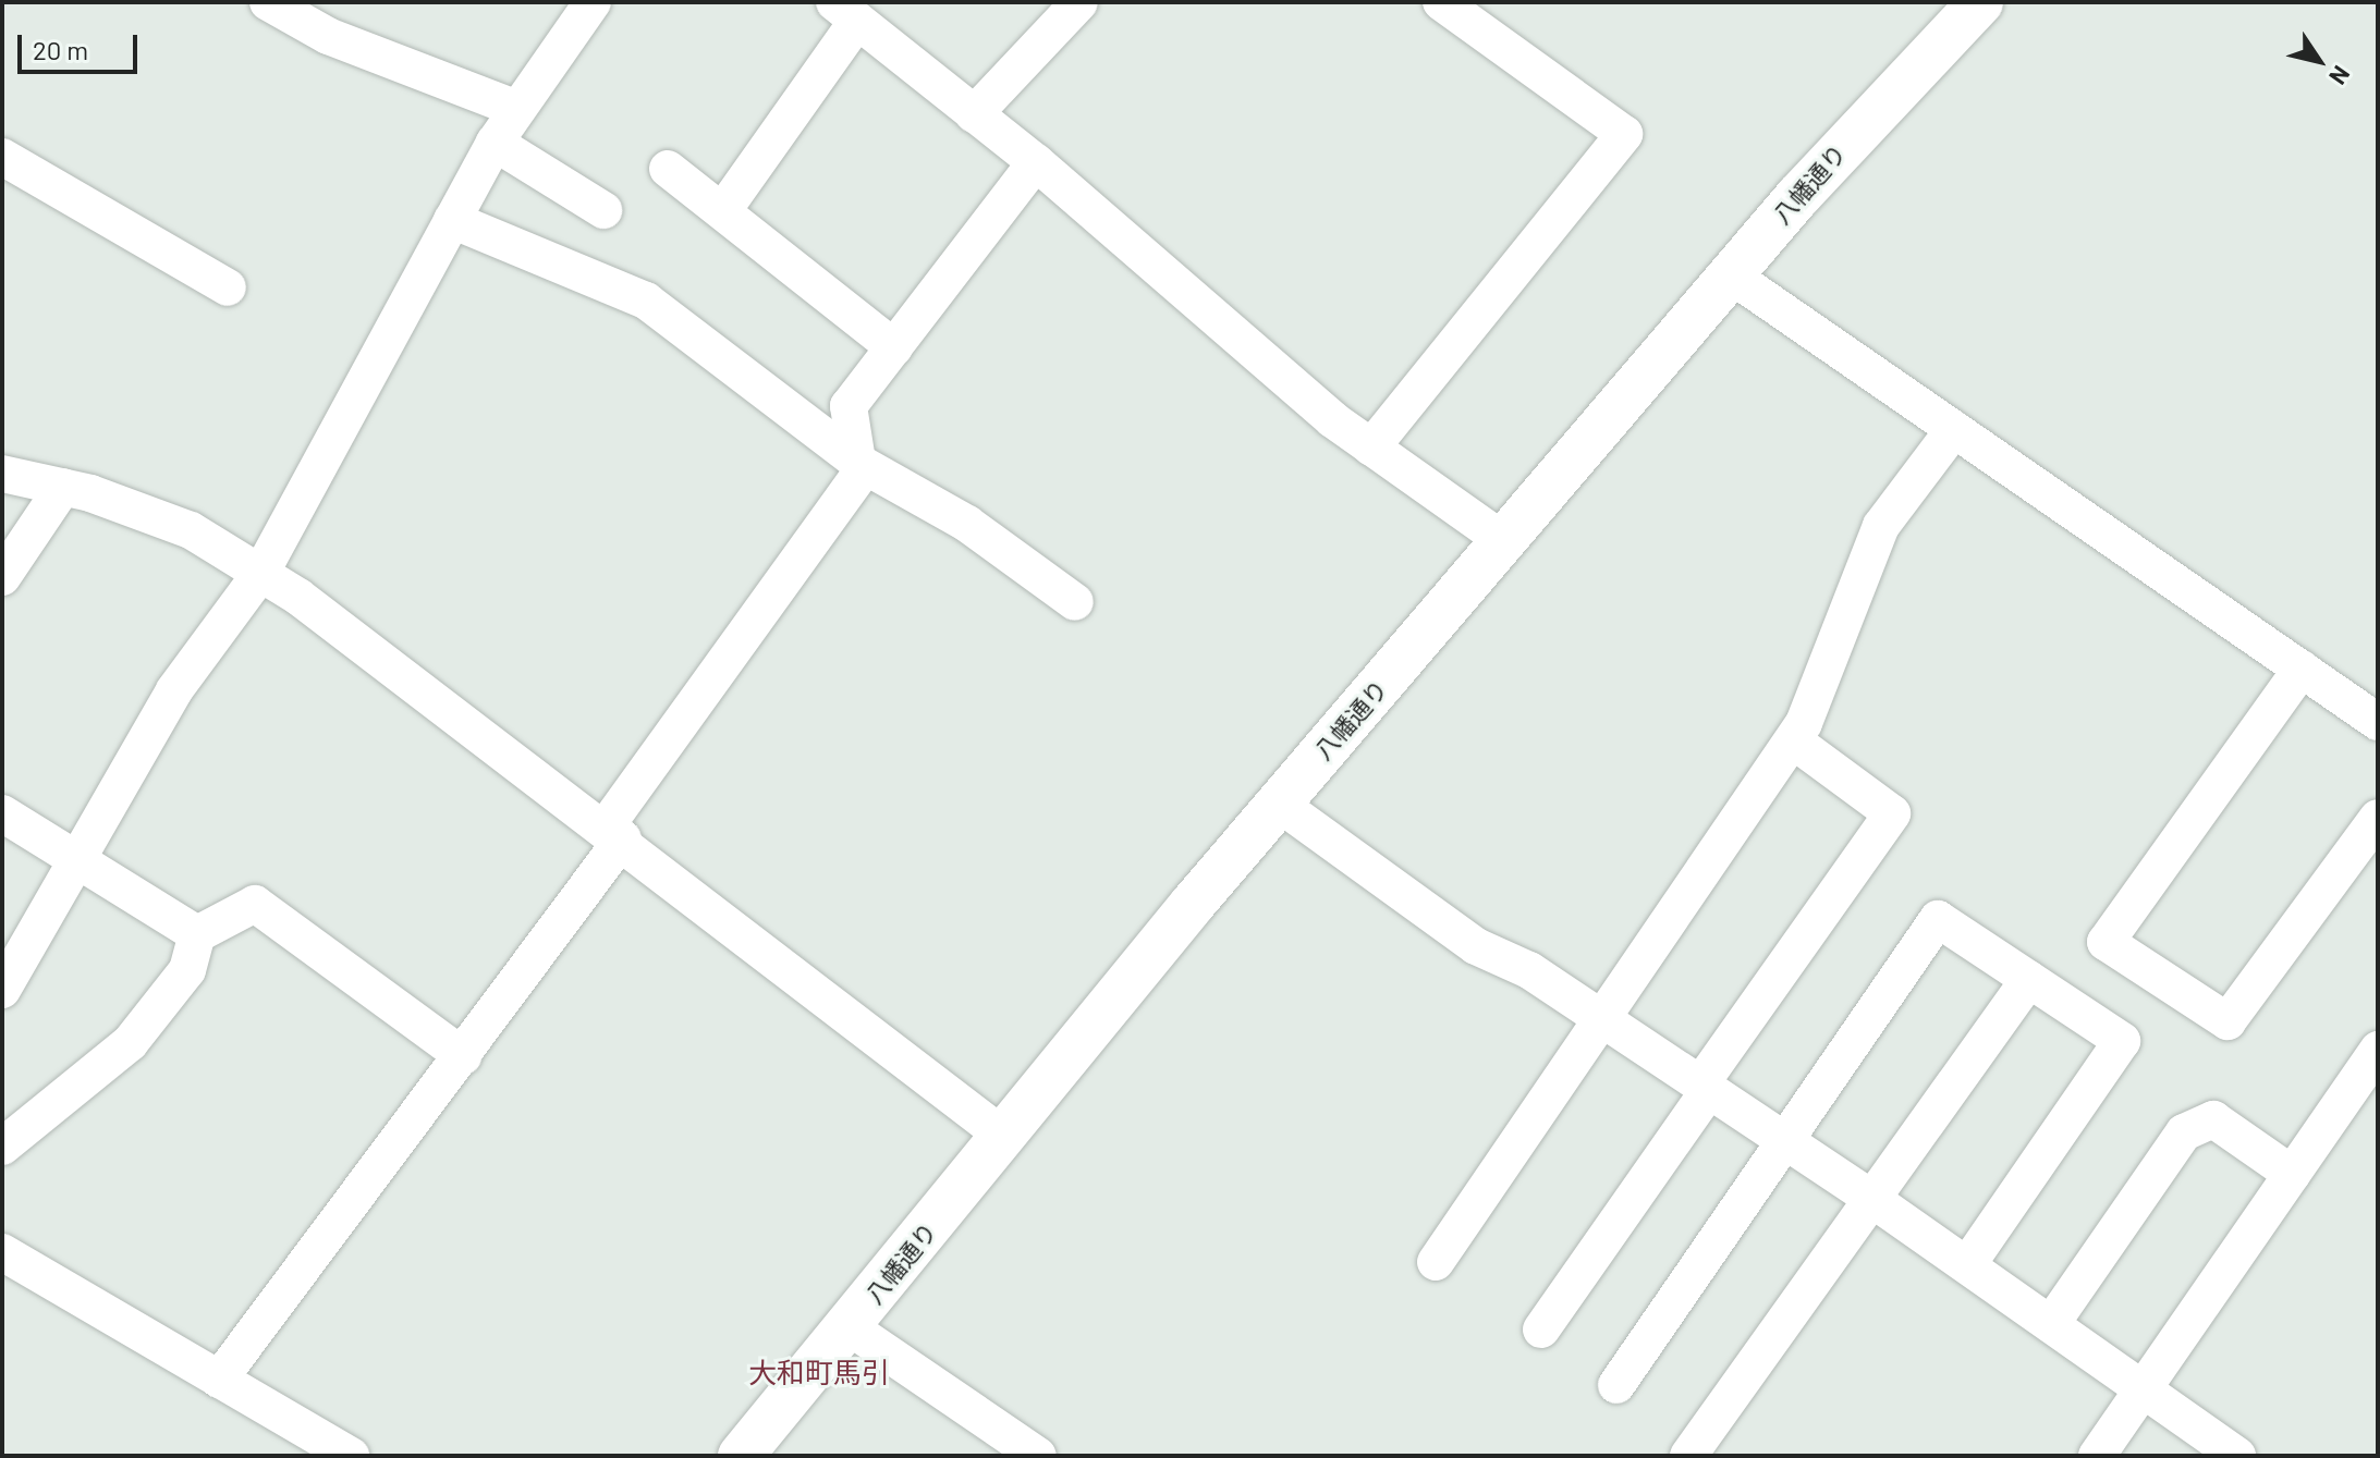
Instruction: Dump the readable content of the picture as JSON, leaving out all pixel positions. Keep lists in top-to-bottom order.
{
  "streets": {
    "street": ["八幡通り"]
  },
  "districts": ["大和町馬引"],
  "scale_bar": "20 m",
  "north": "bottom right"
}
